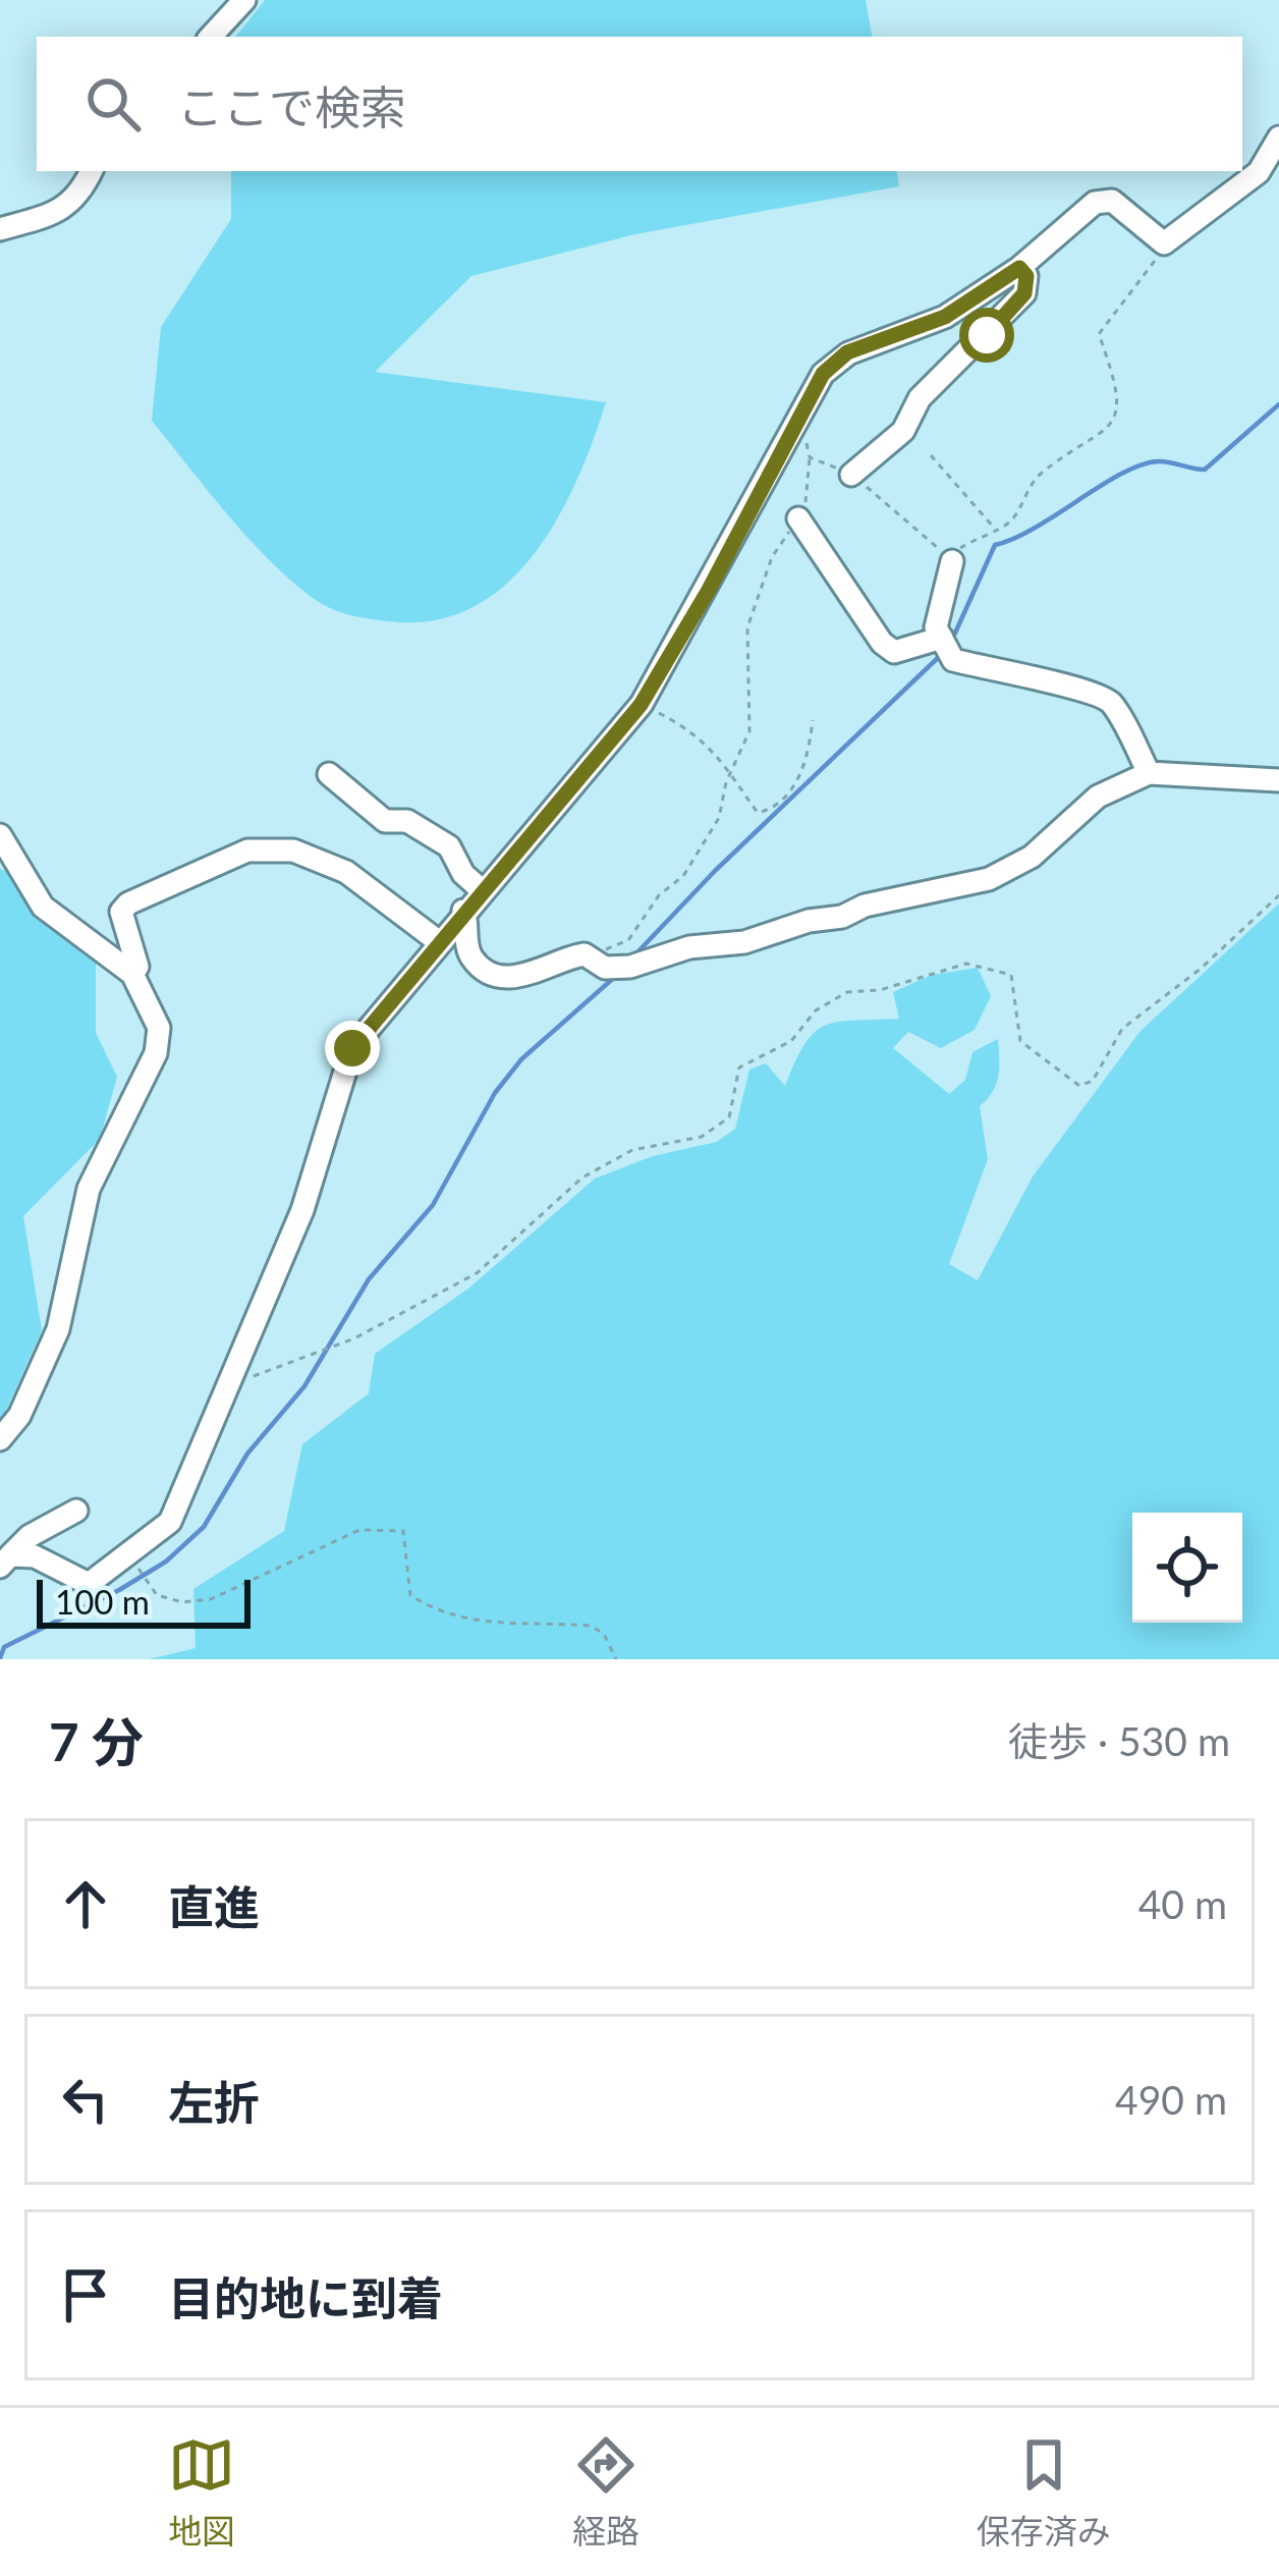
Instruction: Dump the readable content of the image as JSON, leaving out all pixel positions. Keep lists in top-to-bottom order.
{
  "scale_bar": "100 m",
  "page": {
    "search": "ここで検索",
    "scale": "100 m",
    "heading": ["7 分", "徒歩 · 530 m"],
    "list": [
      ["直進", "40 m"],
      ["左折", "490 m"],
      "目的地に到着"
    ],
    "nav": ["地図", "経路", "保存済み"]
  }
}
